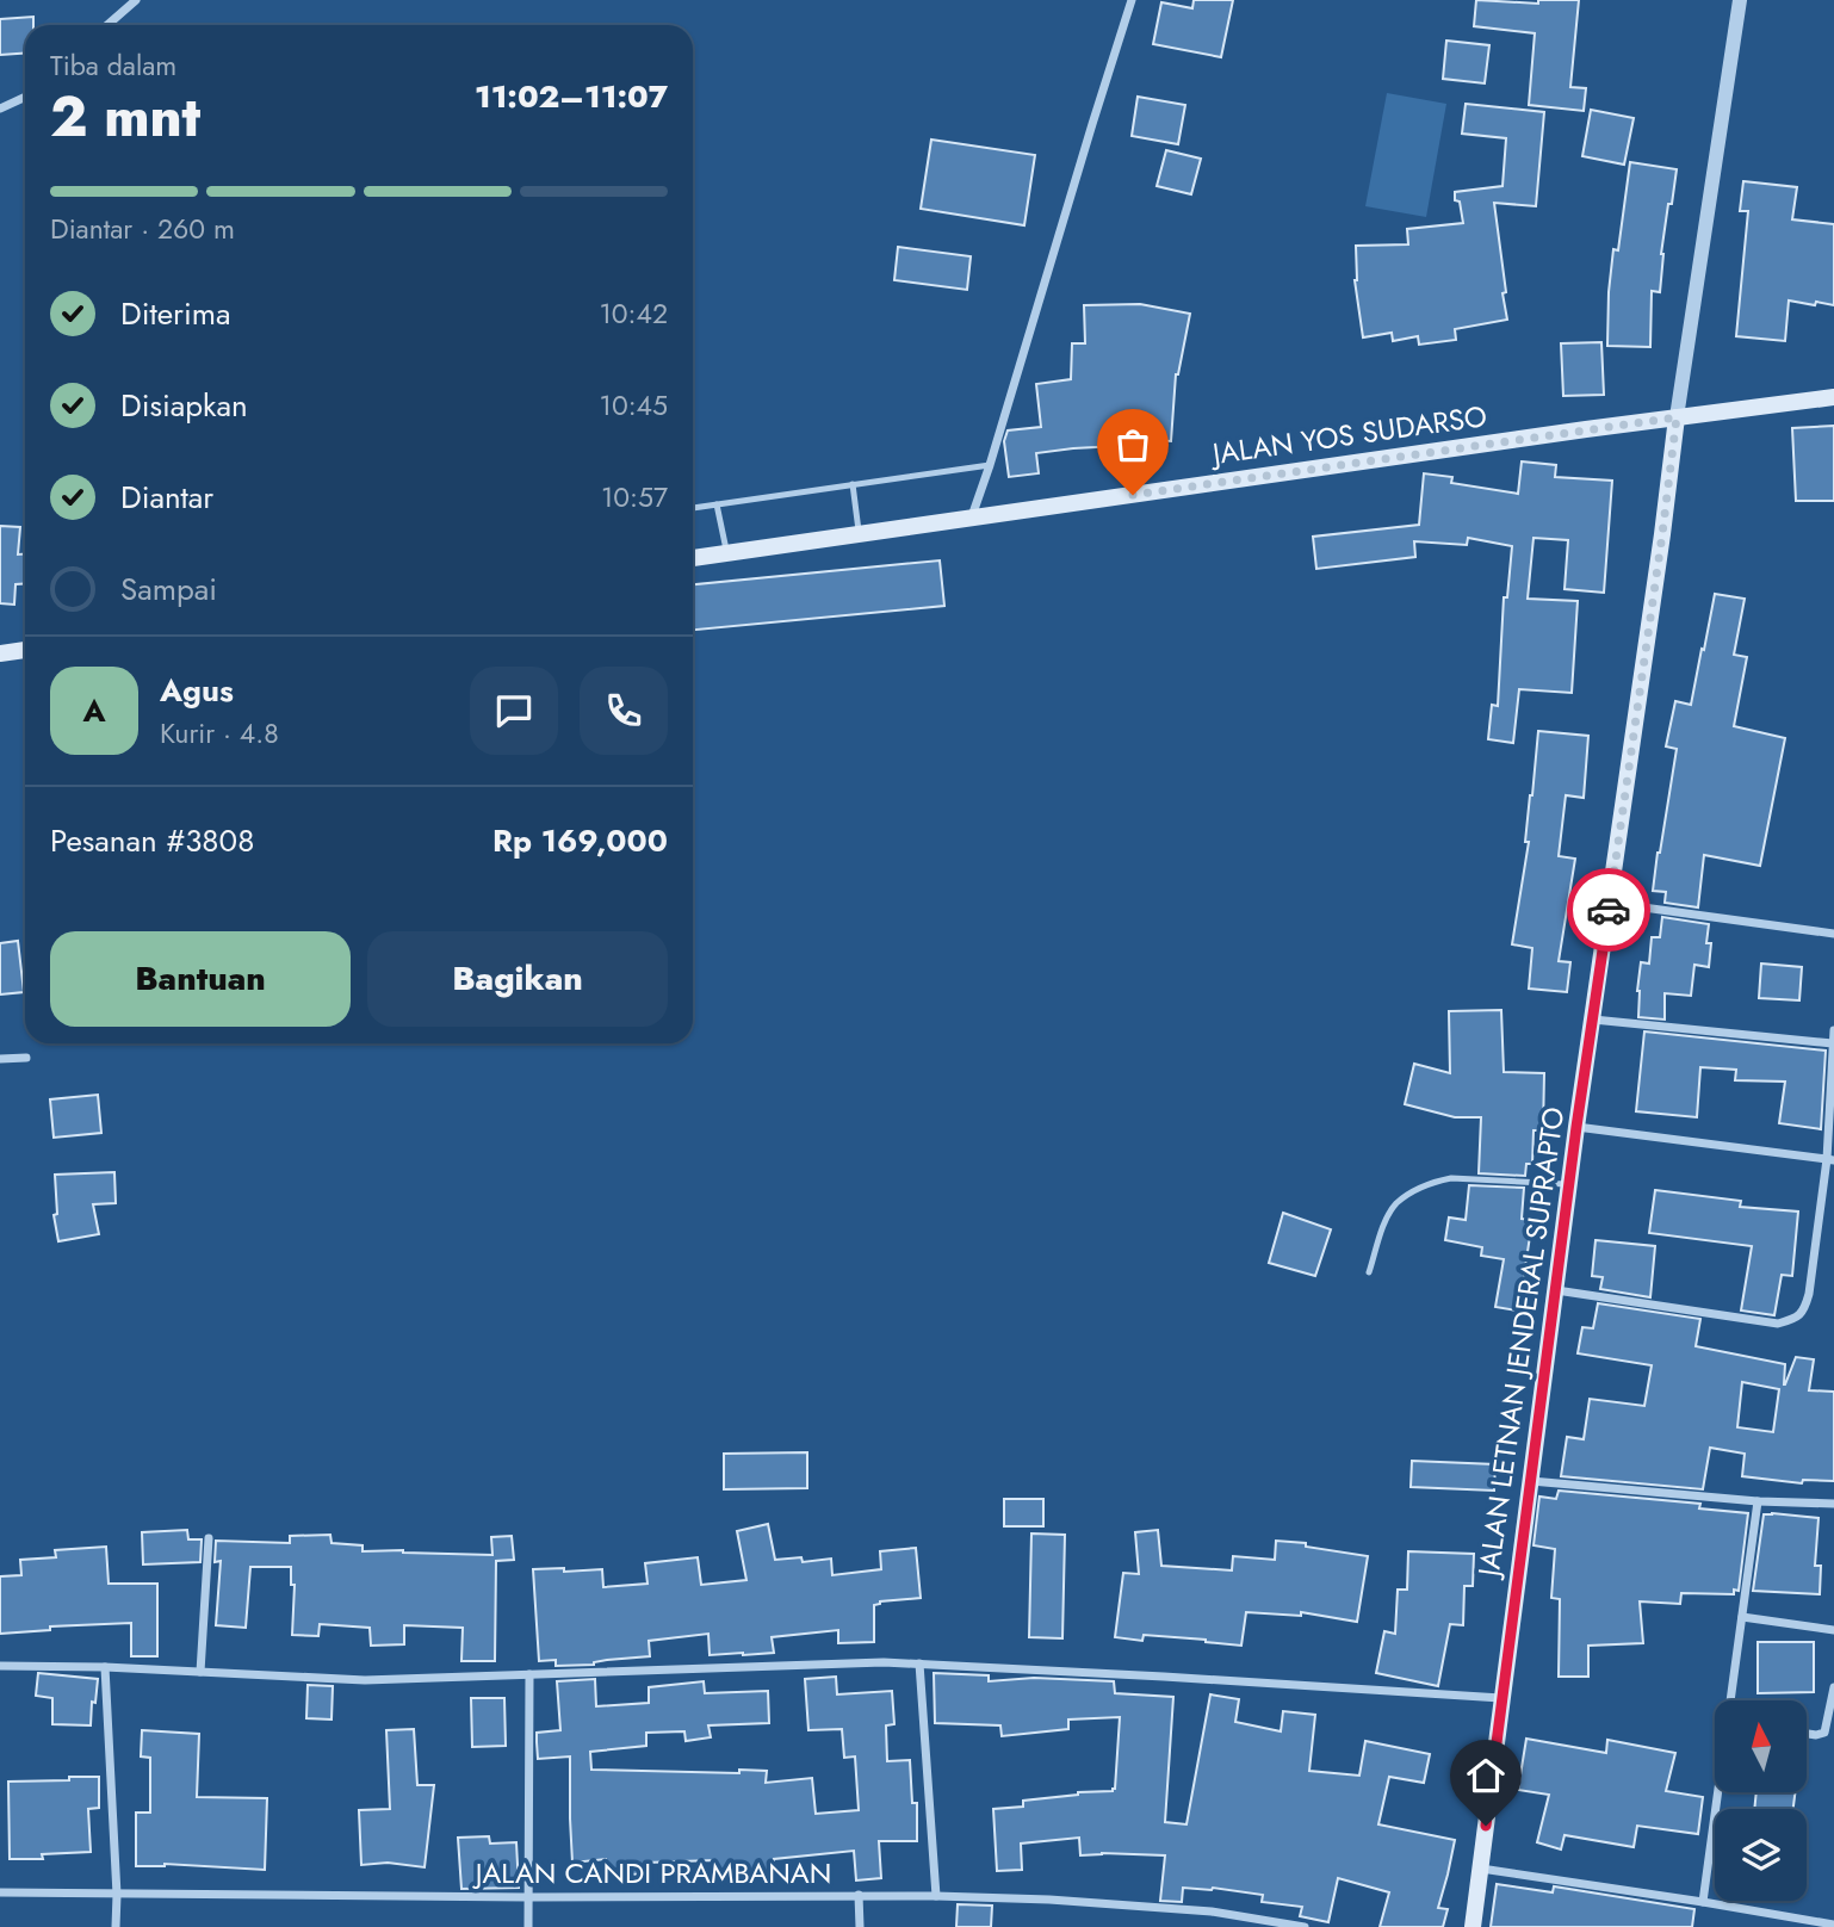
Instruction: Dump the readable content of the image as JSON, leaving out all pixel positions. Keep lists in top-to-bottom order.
{
  "streets": {
    "main road": ["JALAN YOS SUDARSO", "JALAN LETNAN JENDERAL SUPRAPTO"],
    "street": ["JALAN CANDI PRAMBANAN"]
  },
  "crossings": [
    ["JALAN YOS SUDARSO", "JALAN LETNAN JENDERAL SUPRAPTO"]
  ],
  "north": "top",
  "page": {
    "heading": ["2 mnt", "Tiba dalam", "11:02–11:07"],
    "panel": [
      "Agus",
      "Kurir · 4.8",
      "Pesanan #3808",
      "Rp 169,000"
    ],
    "bar": "Diantar · 260 m",
    "list": [
      ["Diterima", "10:42"],
      ["Disiapkan", "10:45"],
      ["Diantar", "10:57"],
      "Sampai"
    ],
    "round": "A",
    "buttons": ["Bantuan", "Bagikan"]
  }
}
